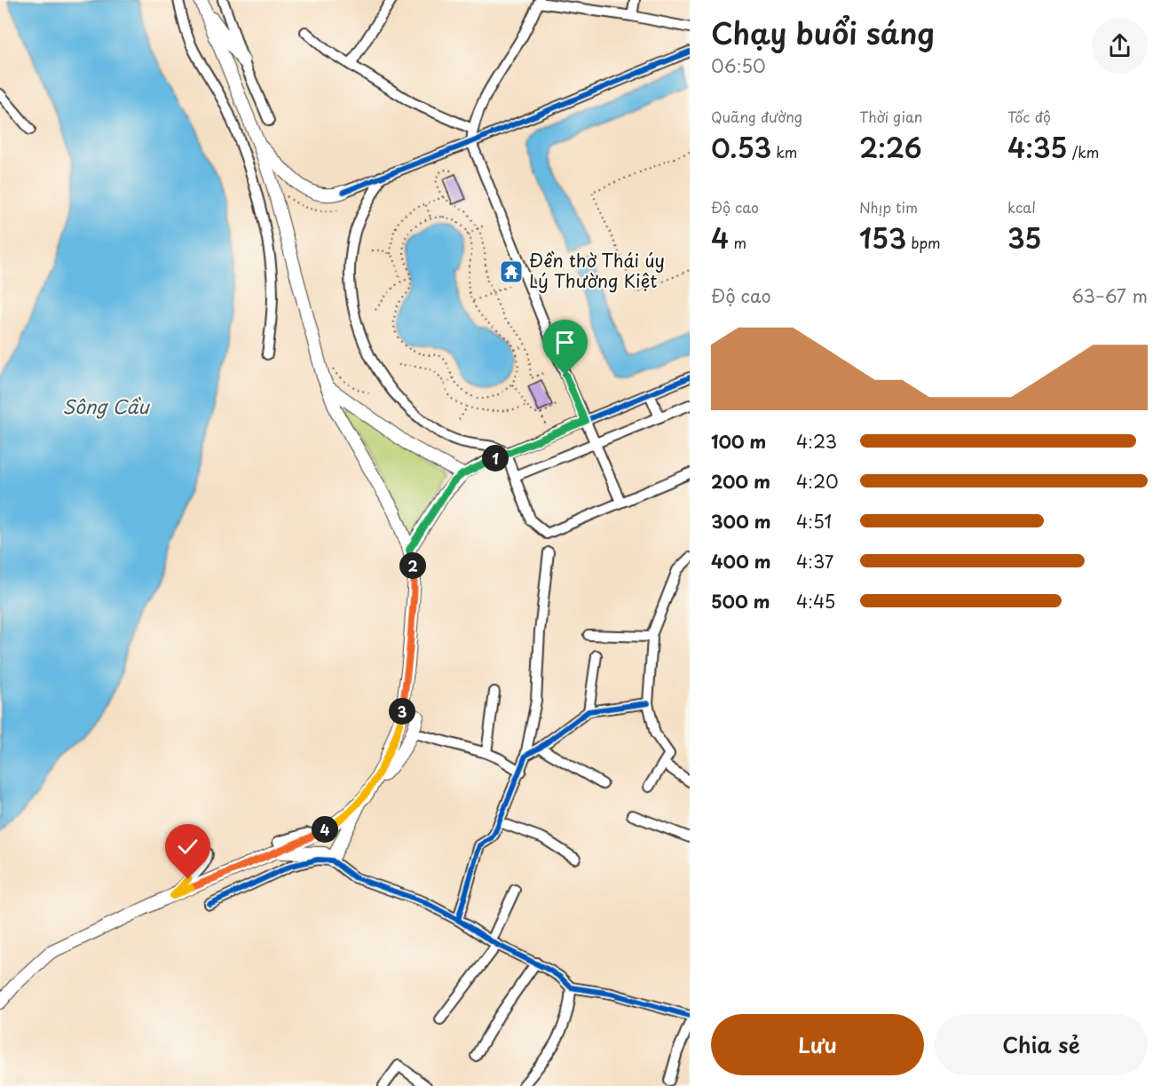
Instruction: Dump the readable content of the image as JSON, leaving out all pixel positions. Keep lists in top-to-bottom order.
{
  "water": ["Sông Cầu"],
  "places": {
    "temple": ["Đền thờ Thái úy Lý Thường Kiệt"]
  },
  "page": {
    "heading": ["Chạy buổi sáng", "06:50"],
    "stats": [
      ["Quãng đường", "0.53 km"],
      ["Thời gian", "2:26"],
      ["Tốc độ", "4:35 /km"],
      ["Độ cao", "4 m"],
      ["Nhịp tim", "153 bpm"],
      ["kcal", "35"]
    ],
    "chart": ["Độ cao", "63–67 m"],
    "list": [
      {
        "name": "100 m",
        "note": "4:23"
      },
      {
        "name": "200 m",
        "note": "4:20"
      },
      {
        "name": "300 m",
        "note": "4:51"
      },
      {
        "name": "400 m",
        "note": "4:37"
      },
      {
        "name": "500 m",
        "note": "4:45"
      }
    ],
    "pins": [
      "1",
      "2",
      "3",
      "4"
    ],
    "buttons": ["Lưu", "Chia sẻ"]
  }
}
